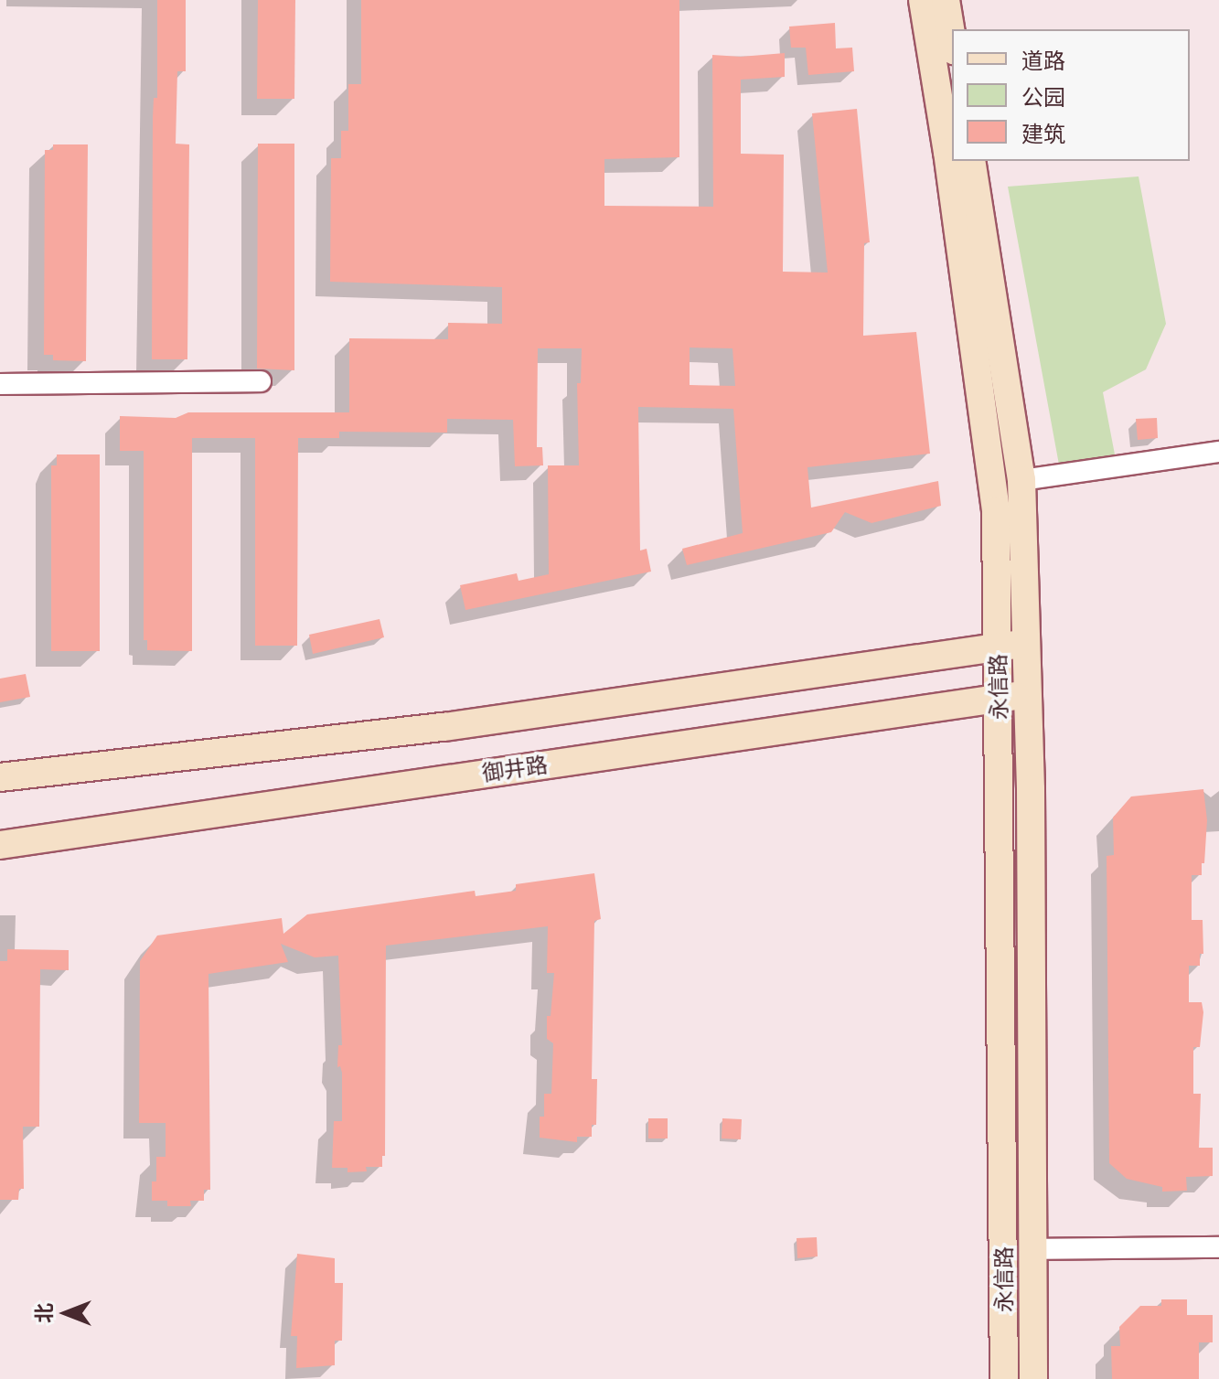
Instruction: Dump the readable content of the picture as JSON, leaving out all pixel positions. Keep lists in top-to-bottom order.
{
  "streets": {
    "street": ["永信路", "御井路"]
  },
  "crossings": [
    ["永信路", "御井路"]
  ],
  "legend": ["道路", "公园", "建筑"],
  "north": "left"
}
